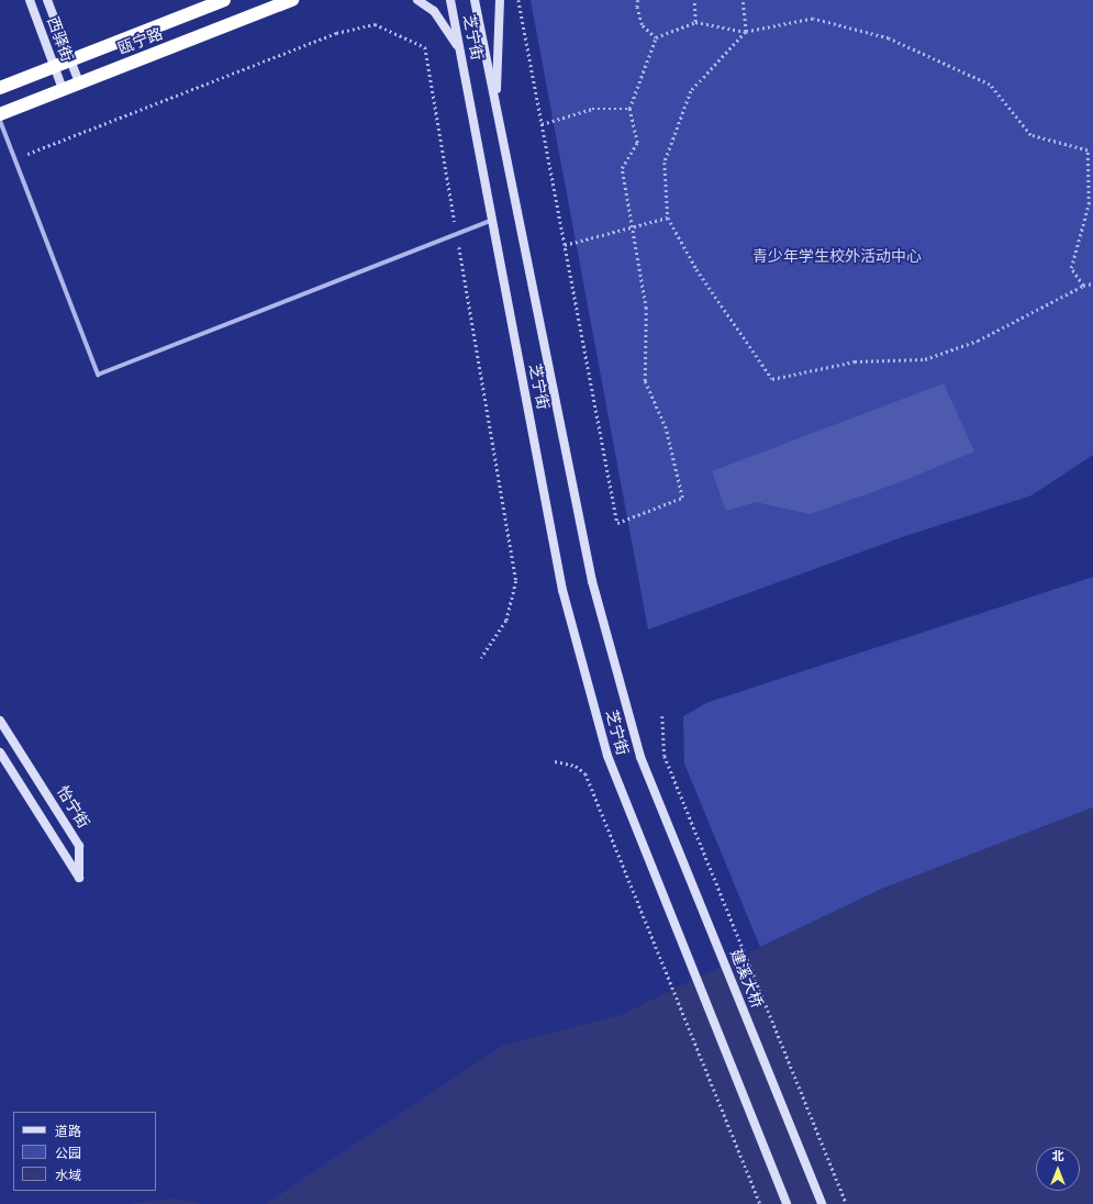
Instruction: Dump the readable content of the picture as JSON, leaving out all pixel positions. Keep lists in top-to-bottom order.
{
  "streets": {
    "highway": ["瓯宁路"],
    "main road": [
      "芝宁街",
      "西驿街",
      "怡宁街",
      "建溪大桥"
    ]
  },
  "crossings": [
    ["芝宁街", "建溪大桥"],
    ["西驿街", "瓯宁路"]
  ],
  "parks": ["青少年学生校外活动中心"],
  "legend": ["道路", "公园", "水域"],
  "north": "top"
}
